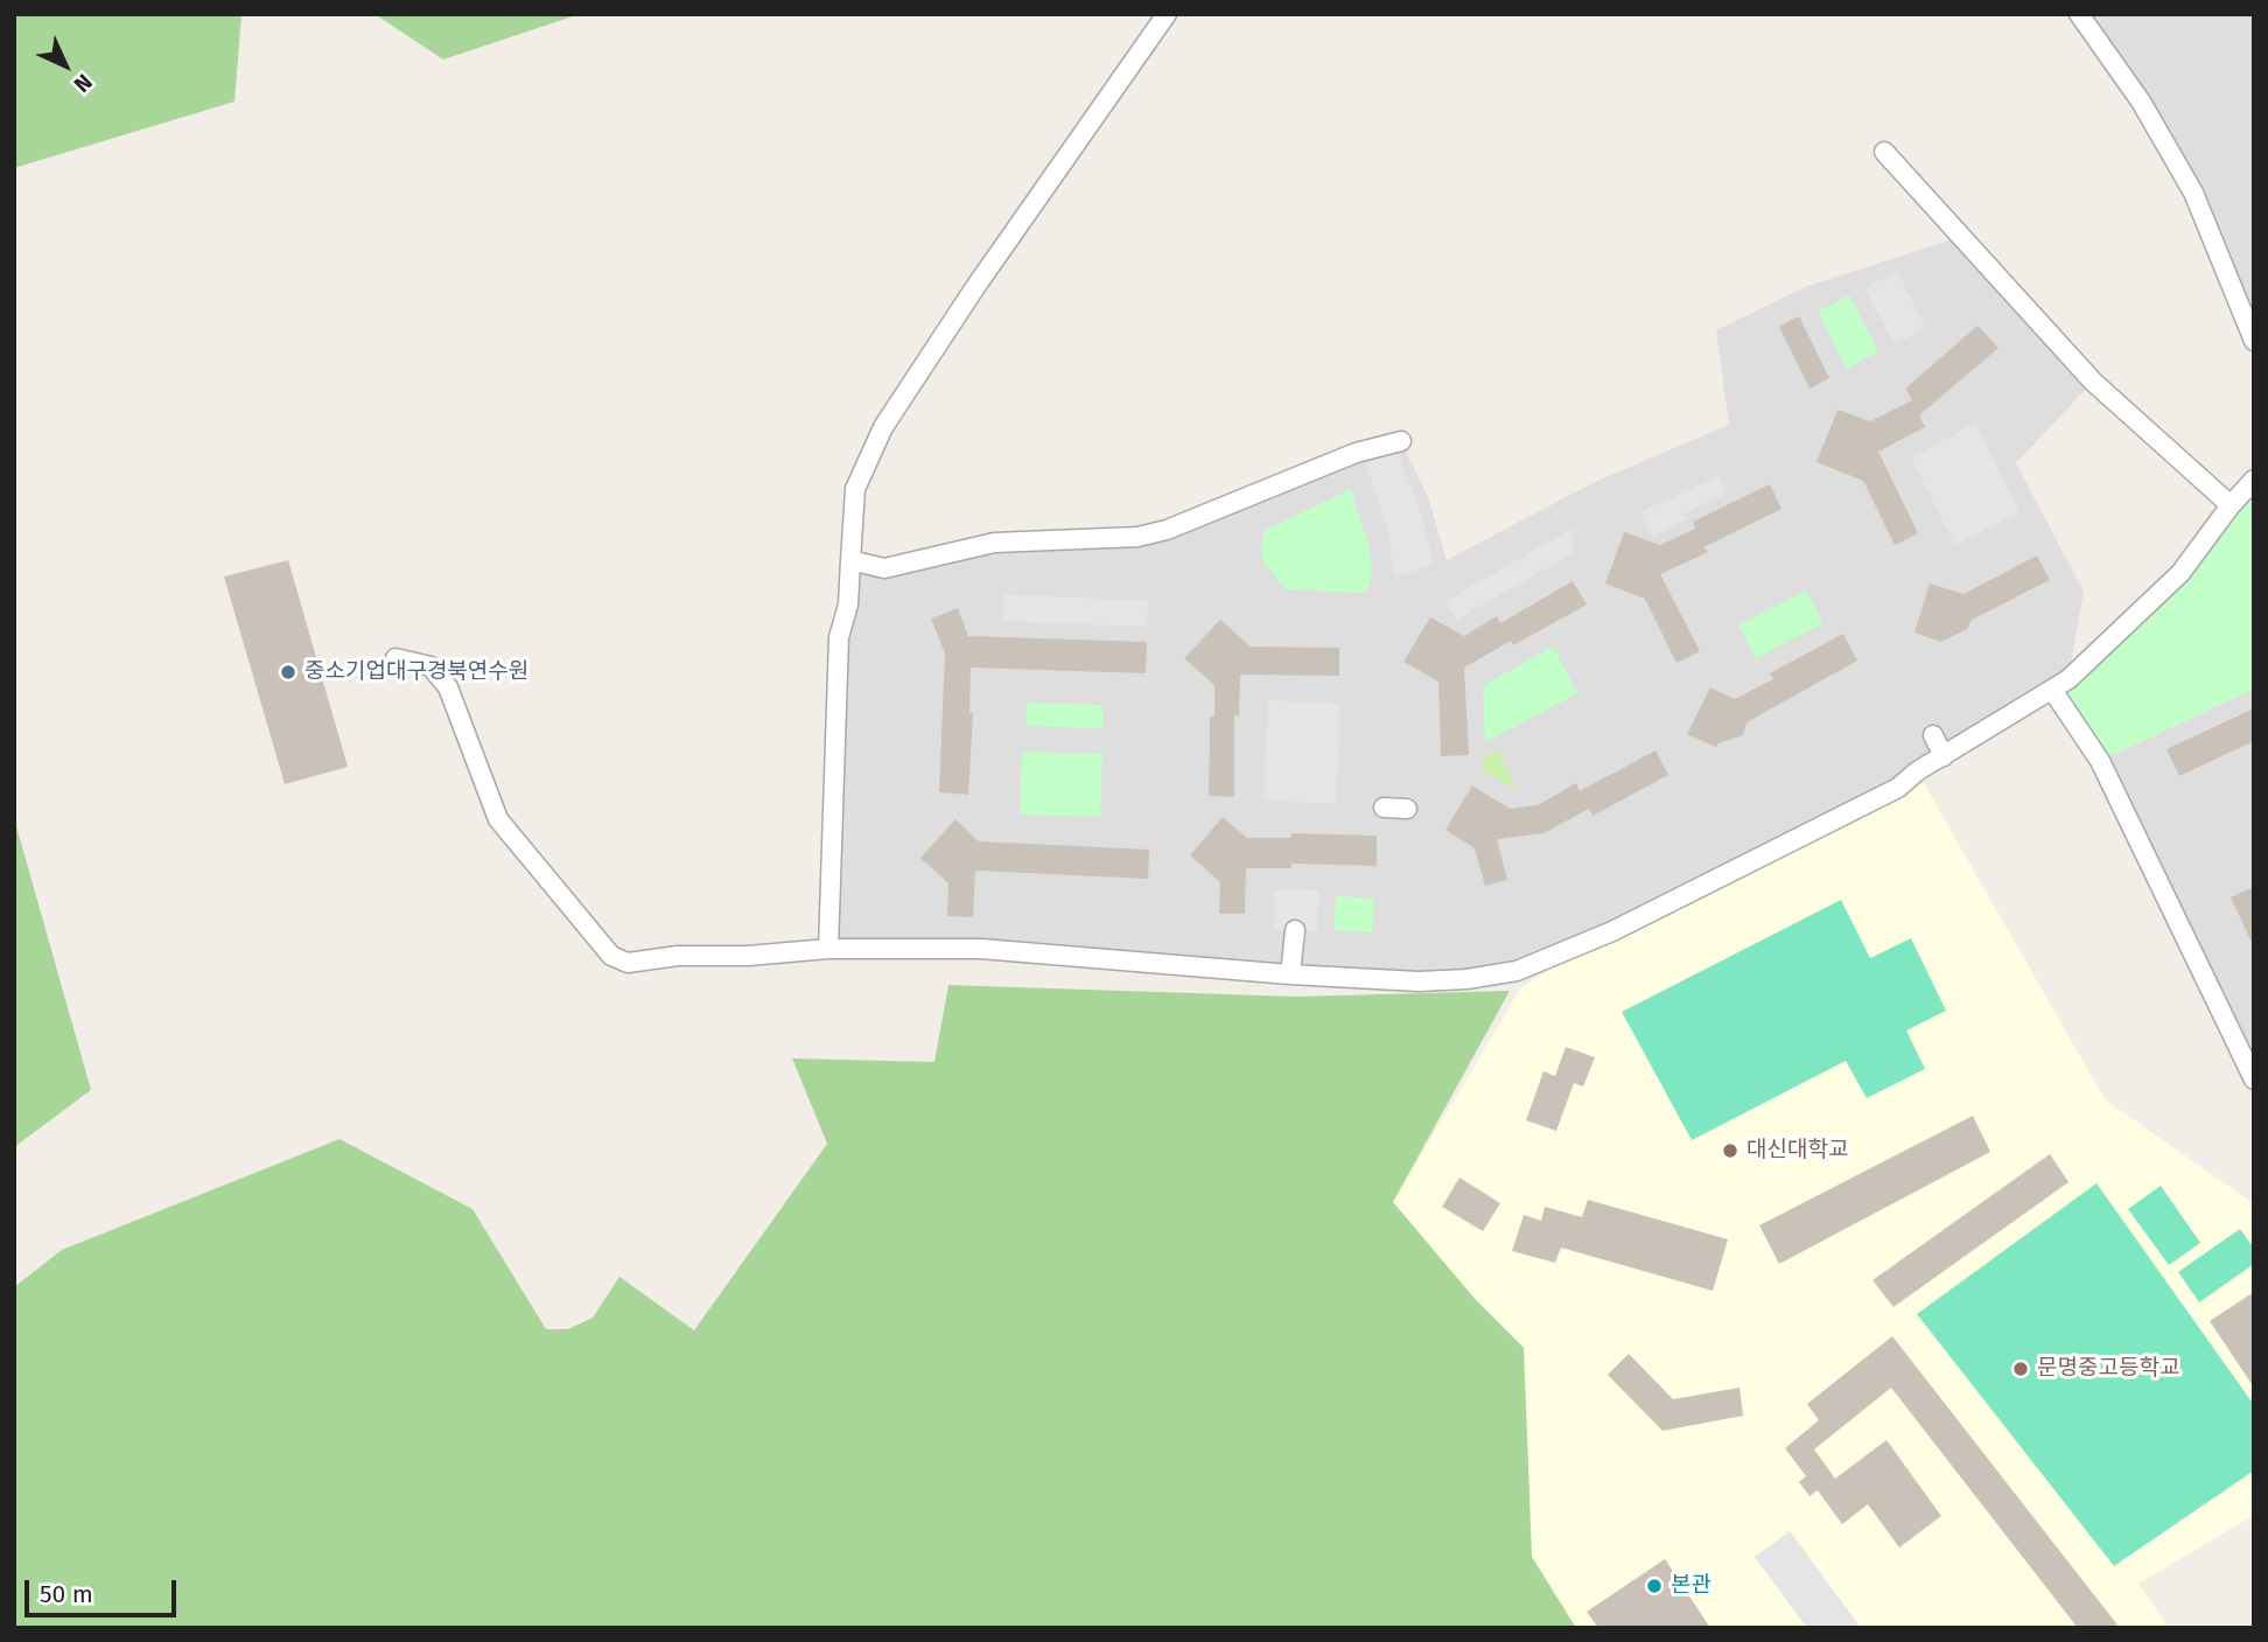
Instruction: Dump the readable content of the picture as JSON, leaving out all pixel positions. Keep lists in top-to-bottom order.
{
  "places": [
    "중소기업대구경북연수원",
    "대신대학교",
    "문명중고등학교",
    "본관"
  ],
  "scale_bar": "50 m",
  "north": "bottom right"
}
